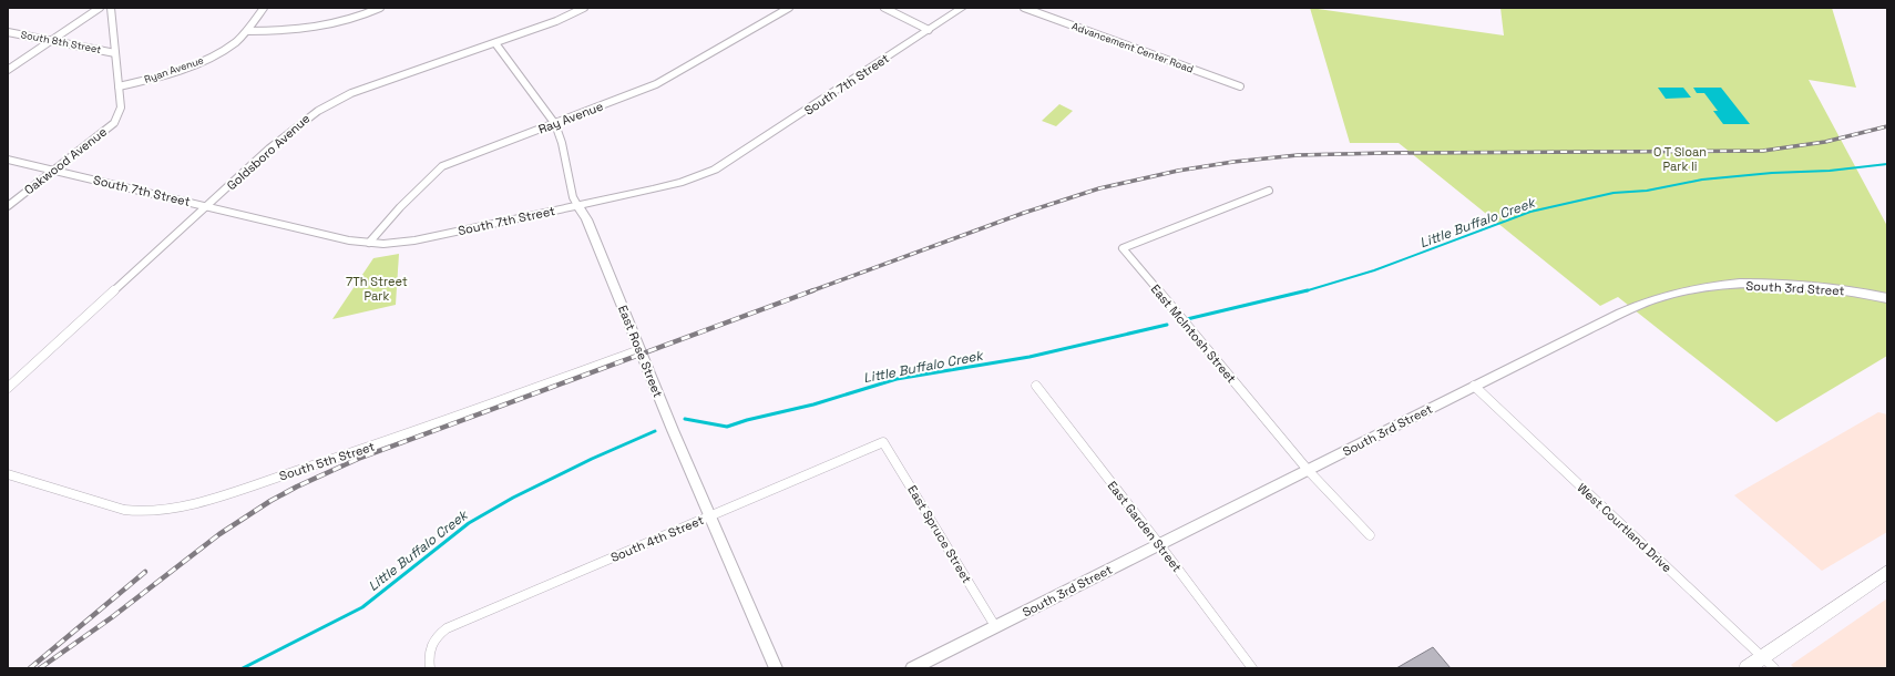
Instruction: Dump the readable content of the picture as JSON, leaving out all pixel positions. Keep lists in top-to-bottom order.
{
  "streets": {
    "street": [
      "South 8th Street",
      "Advancement Center Road",
      "Ryan Avenue",
      "South 7th Street",
      "Ray Avenue",
      "Goldsboro Avenue",
      "Oakwood Avenue",
      "South 3rd Street",
      "East McIntosh Street",
      "East Rose Street",
      "South 5th Street",
      "East Garden Street",
      "West Courtland Drive",
      "East Spruce Street",
      "South 4th Street"
    ]
  },
  "crossings": [
    ["South 8th Street", "Oakwood Avenue"],
    ["Ryan Avenue", "Oakwood Avenue"],
    ["South 7th Street", "Ray Avenue"],
    ["South 7th Street", "Goldsboro Avenue"],
    ["South 7th Street", "Oakwood Avenue"],
    ["South 7th Street", "East Rose Street"],
    ["Ray Avenue", "East Rose Street"],
    ["Goldsboro Avenue", "East Rose Street"],
    ["South 3rd Street", "East McIntosh Street"],
    ["South 3rd Street", "East Garden Street"],
    ["South 3rd Street", "West Courtland Drive"],
    ["South 3rd Street", "East Spruce Street"],
    ["East Rose Street", "South 5th Street"],
    ["East Rose Street", "South 4th Street"],
    ["East Spruce Street", "South 4th Street"]
  ],
  "water": ["Little Buffalo Creek"],
  "parks": ["O T Sloan Park Ii", "7Th Street Park"]
}
